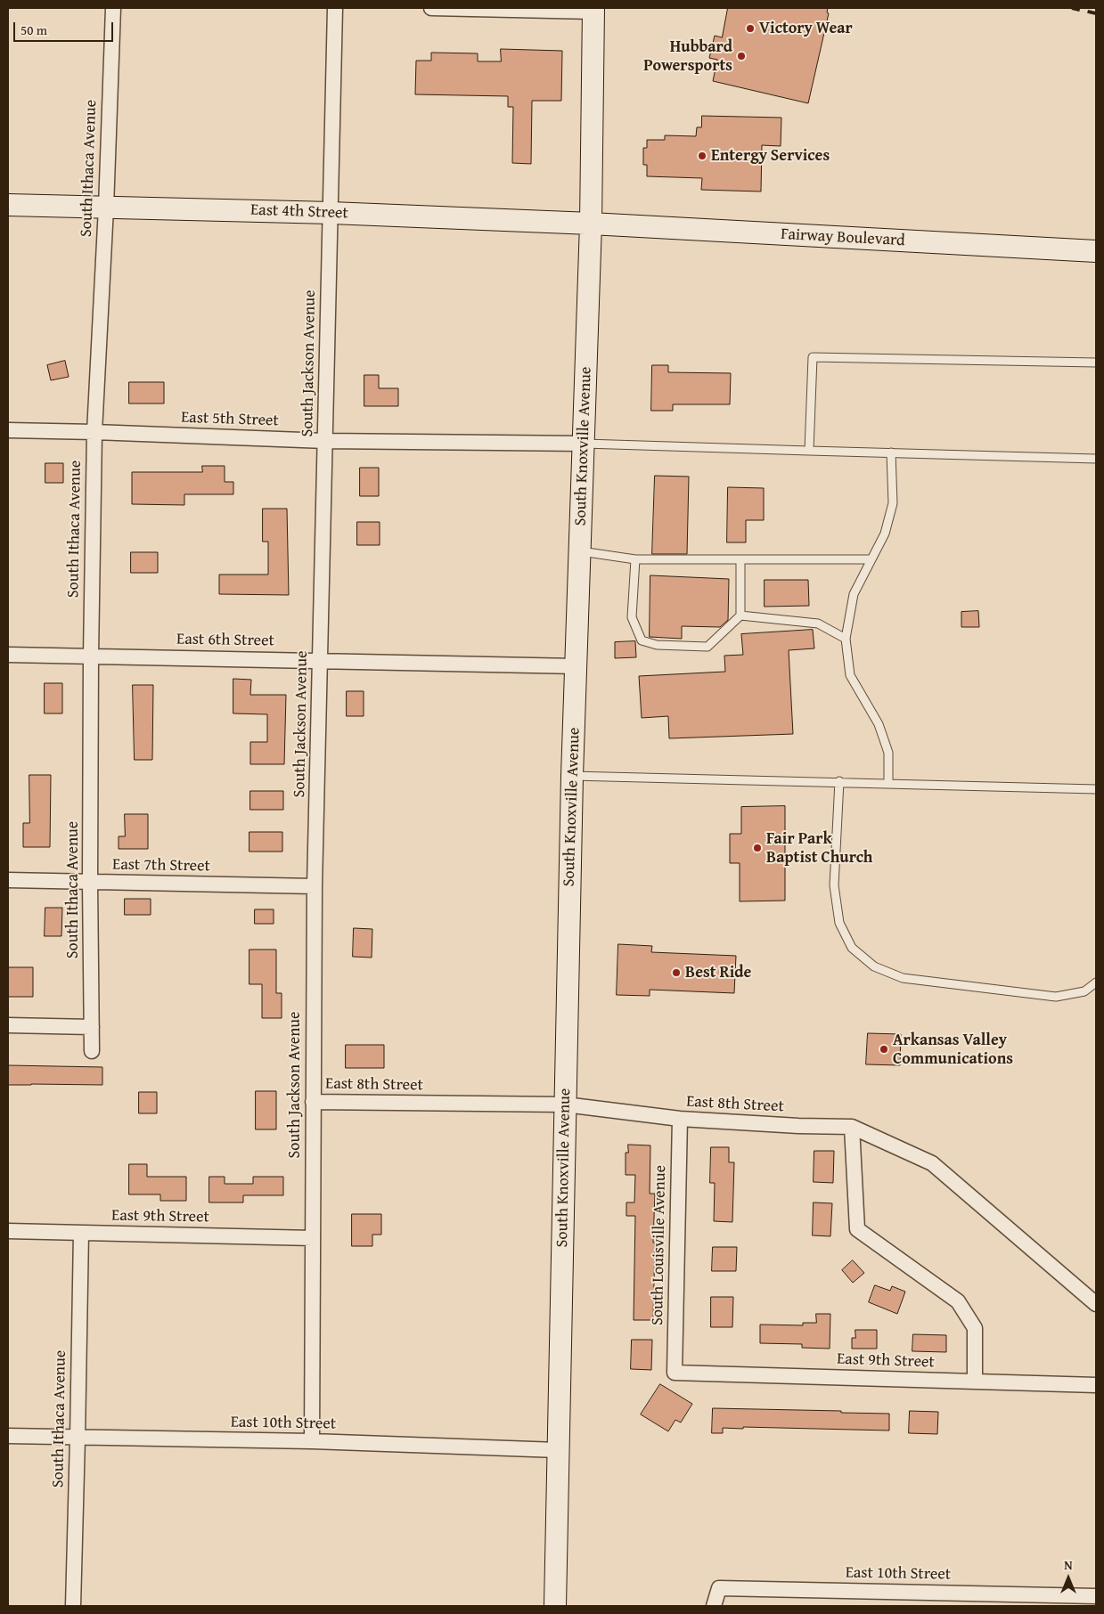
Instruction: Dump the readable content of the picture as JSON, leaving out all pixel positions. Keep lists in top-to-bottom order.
{
  "streets": {
    "main road": ["East 4th Street", "Fairway Boulevard", "South Knoxville Avenue"],
    "street": [
      "South Ithaca Avenue",
      "South Jackson Avenue",
      "East 5th Street",
      "East 6th Street",
      "East 7th Street",
      "East 8th Street",
      "East 9th Street",
      "South Louisville Avenue",
      "East 10th Street"
    ]
  },
  "crossings": [
    ["South Ithaca Avenue", "East 4th Street"],
    ["South Ithaca Avenue", "East 5th Street"],
    ["South Ithaca Avenue", "East 6th Street"],
    ["South Ithaca Avenue", "East 7th Street"],
    ["South Ithaca Avenue", "East 9th Street"],
    ["South Ithaca Avenue", "East 10th Street"],
    ["East 4th Street", "Fairway Boulevard"],
    ["East 4th Street", "South Jackson Avenue"],
    ["East 4th Street", "South Knoxville Avenue"],
    ["Fairway Boulevard", "South Knoxville Avenue"],
    ["South Jackson Avenue", "East 5th Street"],
    ["South Jackson Avenue", "East 6th Street"],
    ["South Jackson Avenue", "East 7th Street"],
    ["South Jackson Avenue", "East 8th Street"],
    ["South Jackson Avenue", "East 9th Street"],
    ["South Jackson Avenue", "East 10th Street"],
    ["East 5th Street", "South Knoxville Avenue"],
    ["South Knoxville Avenue", "East 6th Street"],
    ["South Knoxville Avenue", "East 8th Street"],
    ["South Knoxville Avenue", "East 10th Street"],
    ["East 8th Street", "South Louisville Avenue"],
    ["East 9th Street", "South Louisville Avenue"]
  ],
  "places": [
    "Victory Wear",
    "Hubbard Powersports",
    "Entergy Services",
    "Fair Park Baptist Church",
    "Best Ride",
    "Arkansas Valley Communications"
  ],
  "scale_bar": "50 m",
  "north": "top"
}
